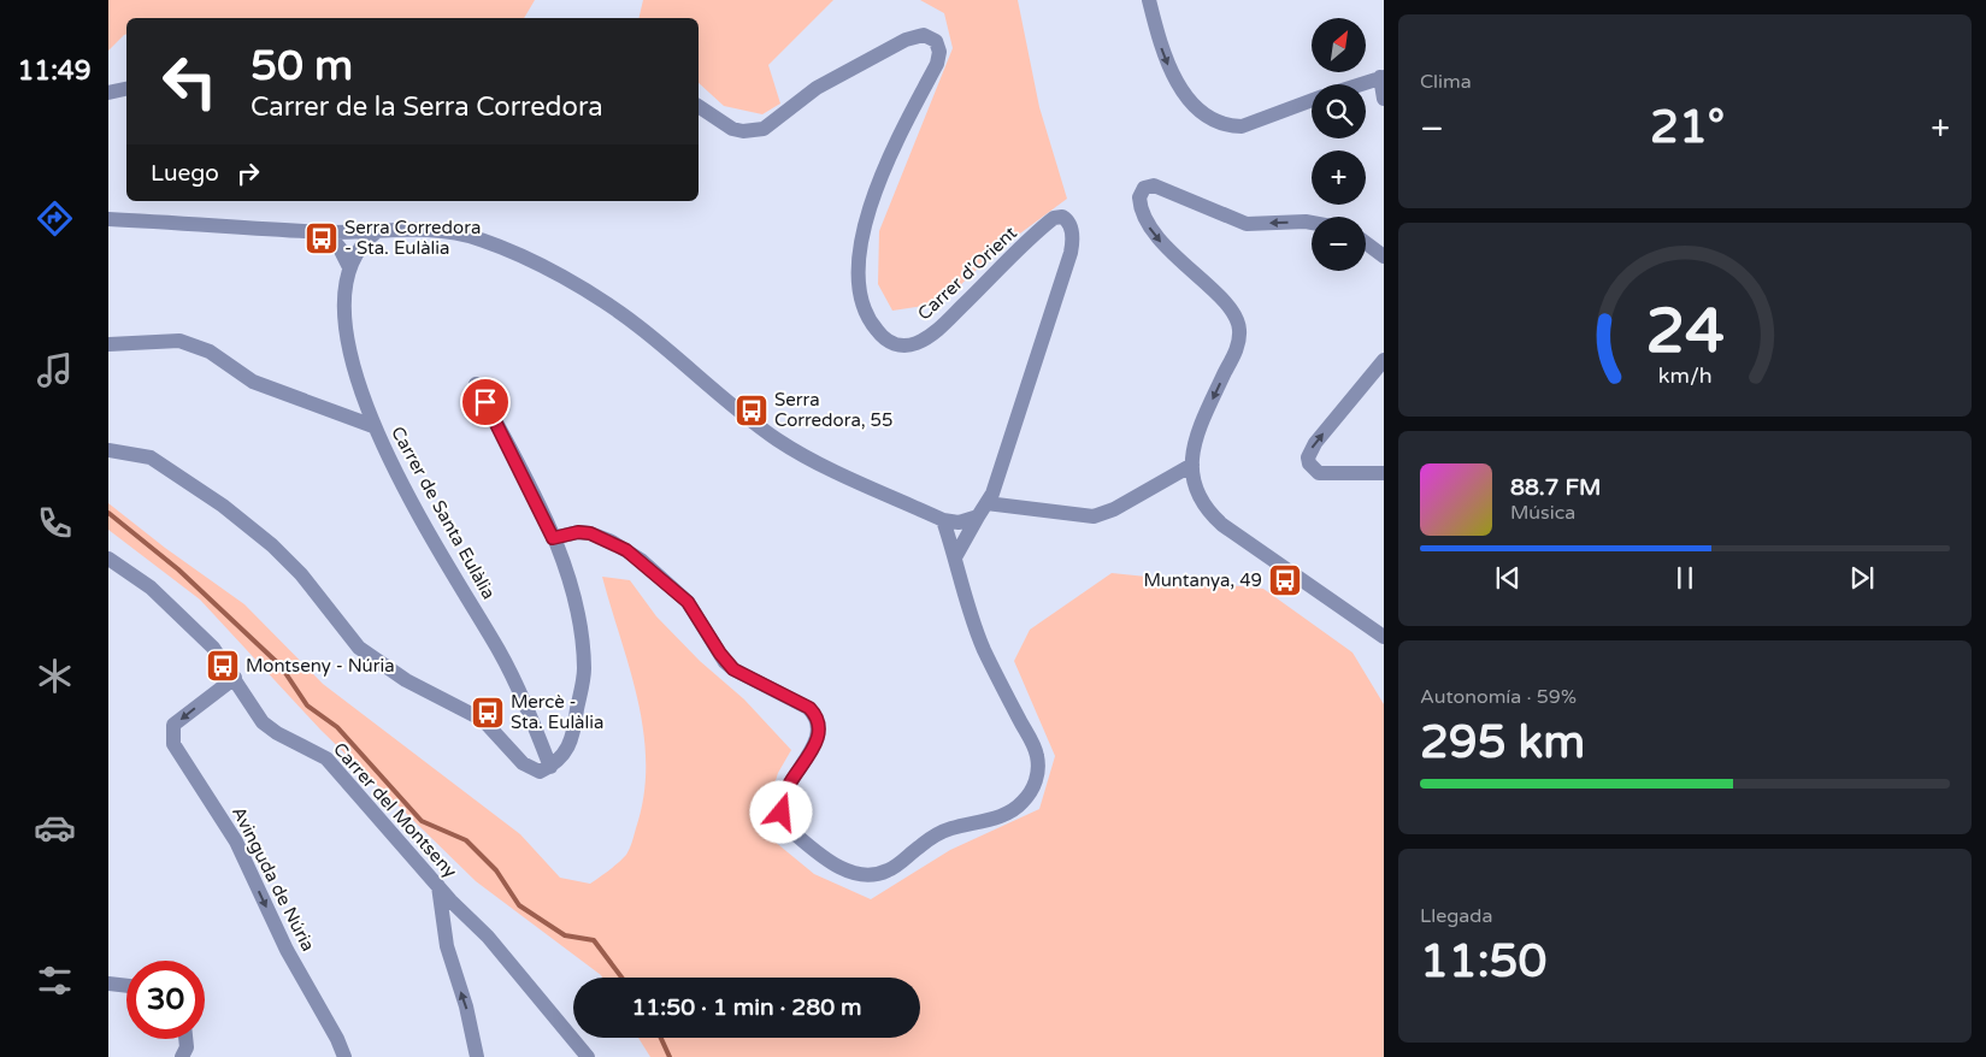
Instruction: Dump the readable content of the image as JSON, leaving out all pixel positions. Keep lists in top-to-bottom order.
{
  "streets": {
    "street": [
      "Carrer d'Orient",
      "Carrer de Santa Eulàlia",
      "Carrer del Montseny",
      "Avinguda de Núria"
    ]
  },
  "crossings": [
    ["Carrer del Montseny", "Avinguda de Núria"]
  ],
  "one_way": ["Avinguda de Núria"],
  "places": {
    "bus stop": [
      "Serra Corredora - Sta. Eulàlia",
      "Serra Corredora, 55",
      "Muntanya, 49",
      "Montseny - Núria",
      "Mercè - Sta. Eulàlia"
    ]
  },
  "north": "top right",
  "page": {
    "tabs": "11:49",
    "tile": [
      "Clima",
      ["Autonomía · 59%", "295 km"],
      ["Llegada", "11:50"]
    ],
    "map_buttons": ["+", "−"],
    "turn": ["50 m", "Carrer de la Serra Corredora"],
    "heat": ["−", "21°", "+"],
    "then": "Luego",
    "song": ["88.7 FM", "Música"],
    "limit": "30",
    "trip": "11:50 · 1 min · 280 m",
    "gauge": ["24", "km/h"]
  }
}
